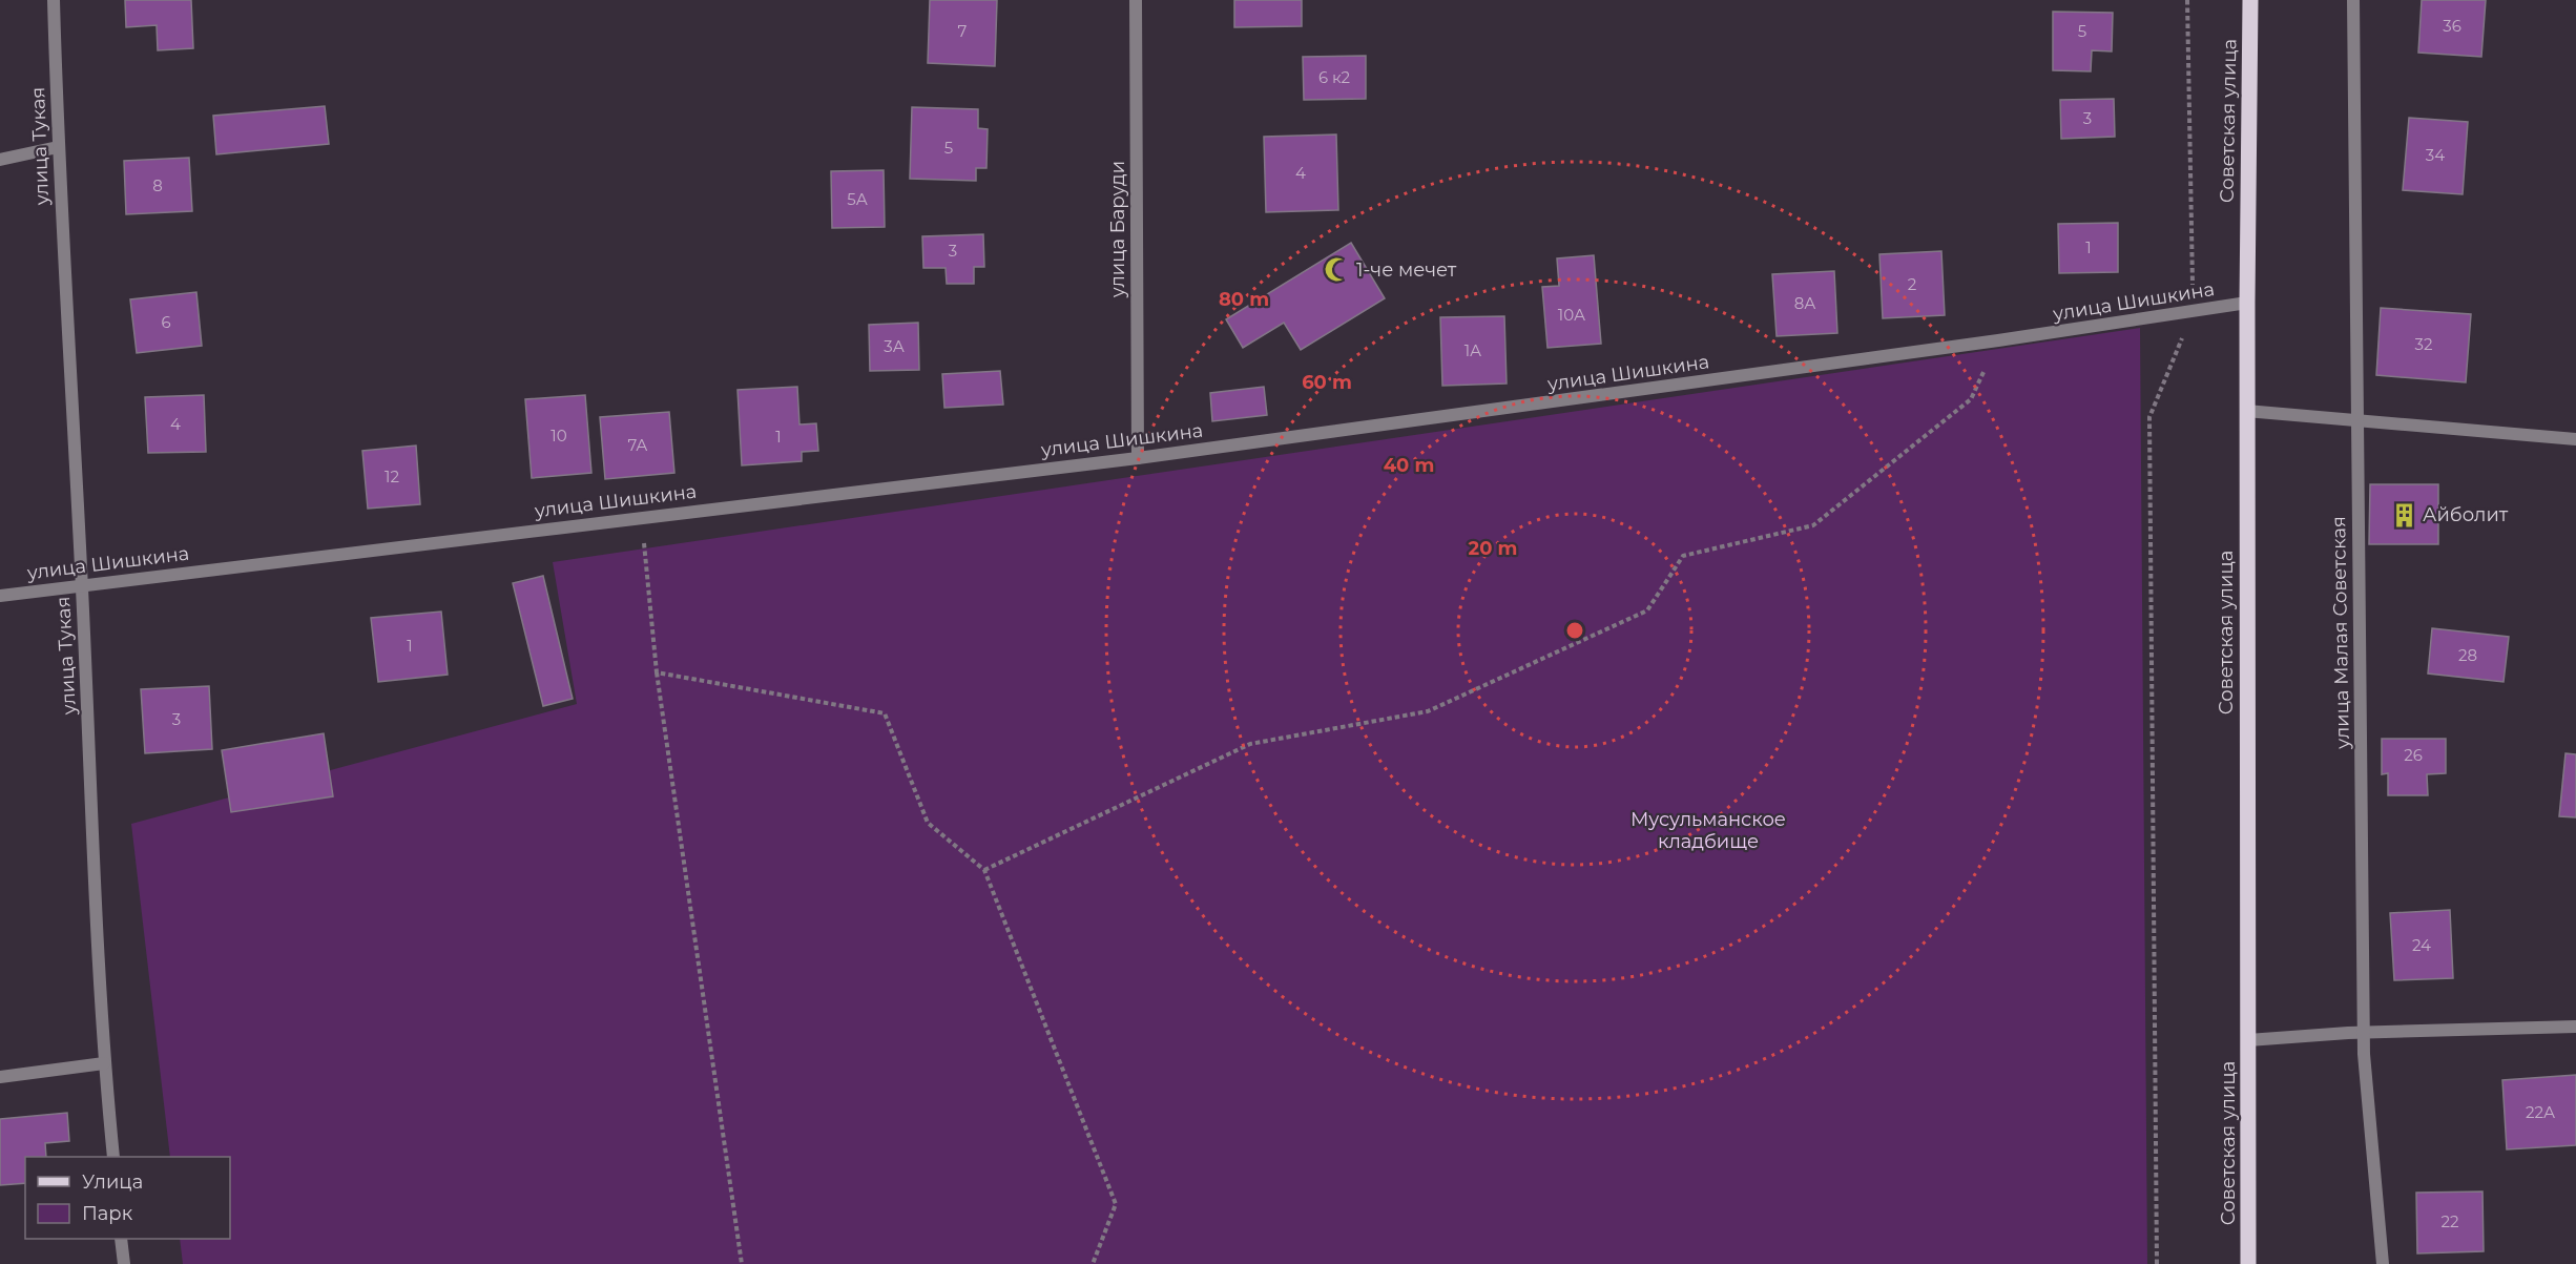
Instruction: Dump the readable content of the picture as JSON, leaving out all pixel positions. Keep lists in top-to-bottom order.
{
  "streets": {
    "main road": ["Советская улица"],
    "street": [
      "улица Тукая",
      "улица Баруди",
      "улица Шишкина",
      "улица Малая Советская"
    ]
  },
  "crossings": [
    ["Советская улица", "улица Шишкина"],
    ["улица Тукая", "улица Шишкина"],
    ["улица Баруди", "улица Шишкина"]
  ],
  "parks": ["Мусульманское кладбище"],
  "places": {
    "mosque": ["1-че мечет"],
    "building": ["Айболит"]
  },
  "house_numbers": [
    "36",
    "7",
    "5",
    "6 к2",
    "3",
    "5",
    "34",
    "4",
    "8",
    "5А",
    "1",
    "3",
    "2",
    "8А",
    "10А",
    "6",
    "32",
    "3А",
    "1А",
    "4",
    "10",
    "1",
    "7А",
    "12",
    "1",
    "28",
    "3",
    "26",
    "24",
    "22А",
    "22"
  ],
  "legend": ["Улица", "Парк"],
  "rings": [
    "80 m",
    "60 m",
    "40 m",
    "20 m"
  ]
}
